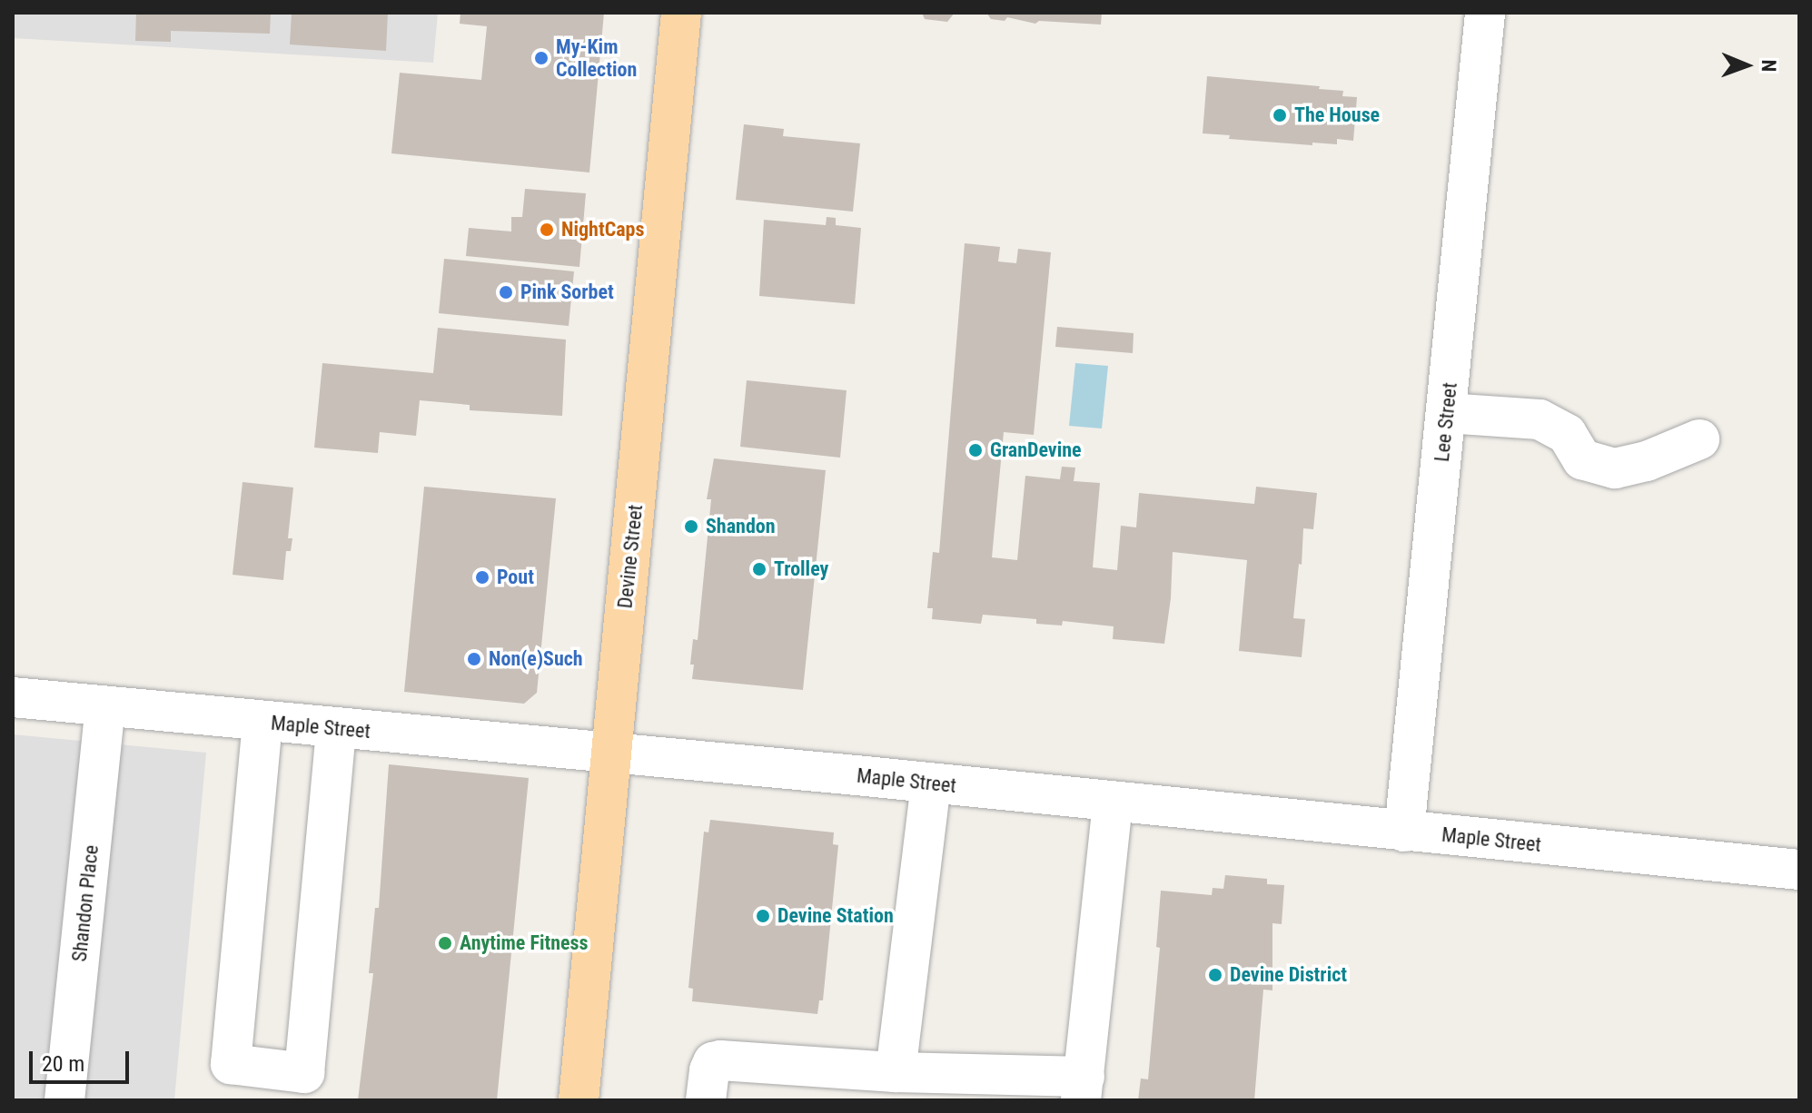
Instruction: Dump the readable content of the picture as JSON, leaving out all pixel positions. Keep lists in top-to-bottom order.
{
  "streets": {
    "main road": ["Devine Street"],
    "street": ["Lee Street", "Maple Street", "Shandon Place"]
  },
  "crossings": [
    ["Lee Street", "Maple Street"],
    ["Devine Street", "Maple Street"],
    ["Maple Street", "Shandon Place"]
  ],
  "places": [
    "My-Kim Collection",
    "The House",
    "NightCaps",
    "Pink Sorbet",
    "GranDevine",
    "Shandon",
    "Trolley",
    "Pout",
    "Non(e)Such",
    "Devine Station",
    "Anytime Fitness",
    "Devine District"
  ],
  "scale_bar": "20 m",
  "north": "right"
}
